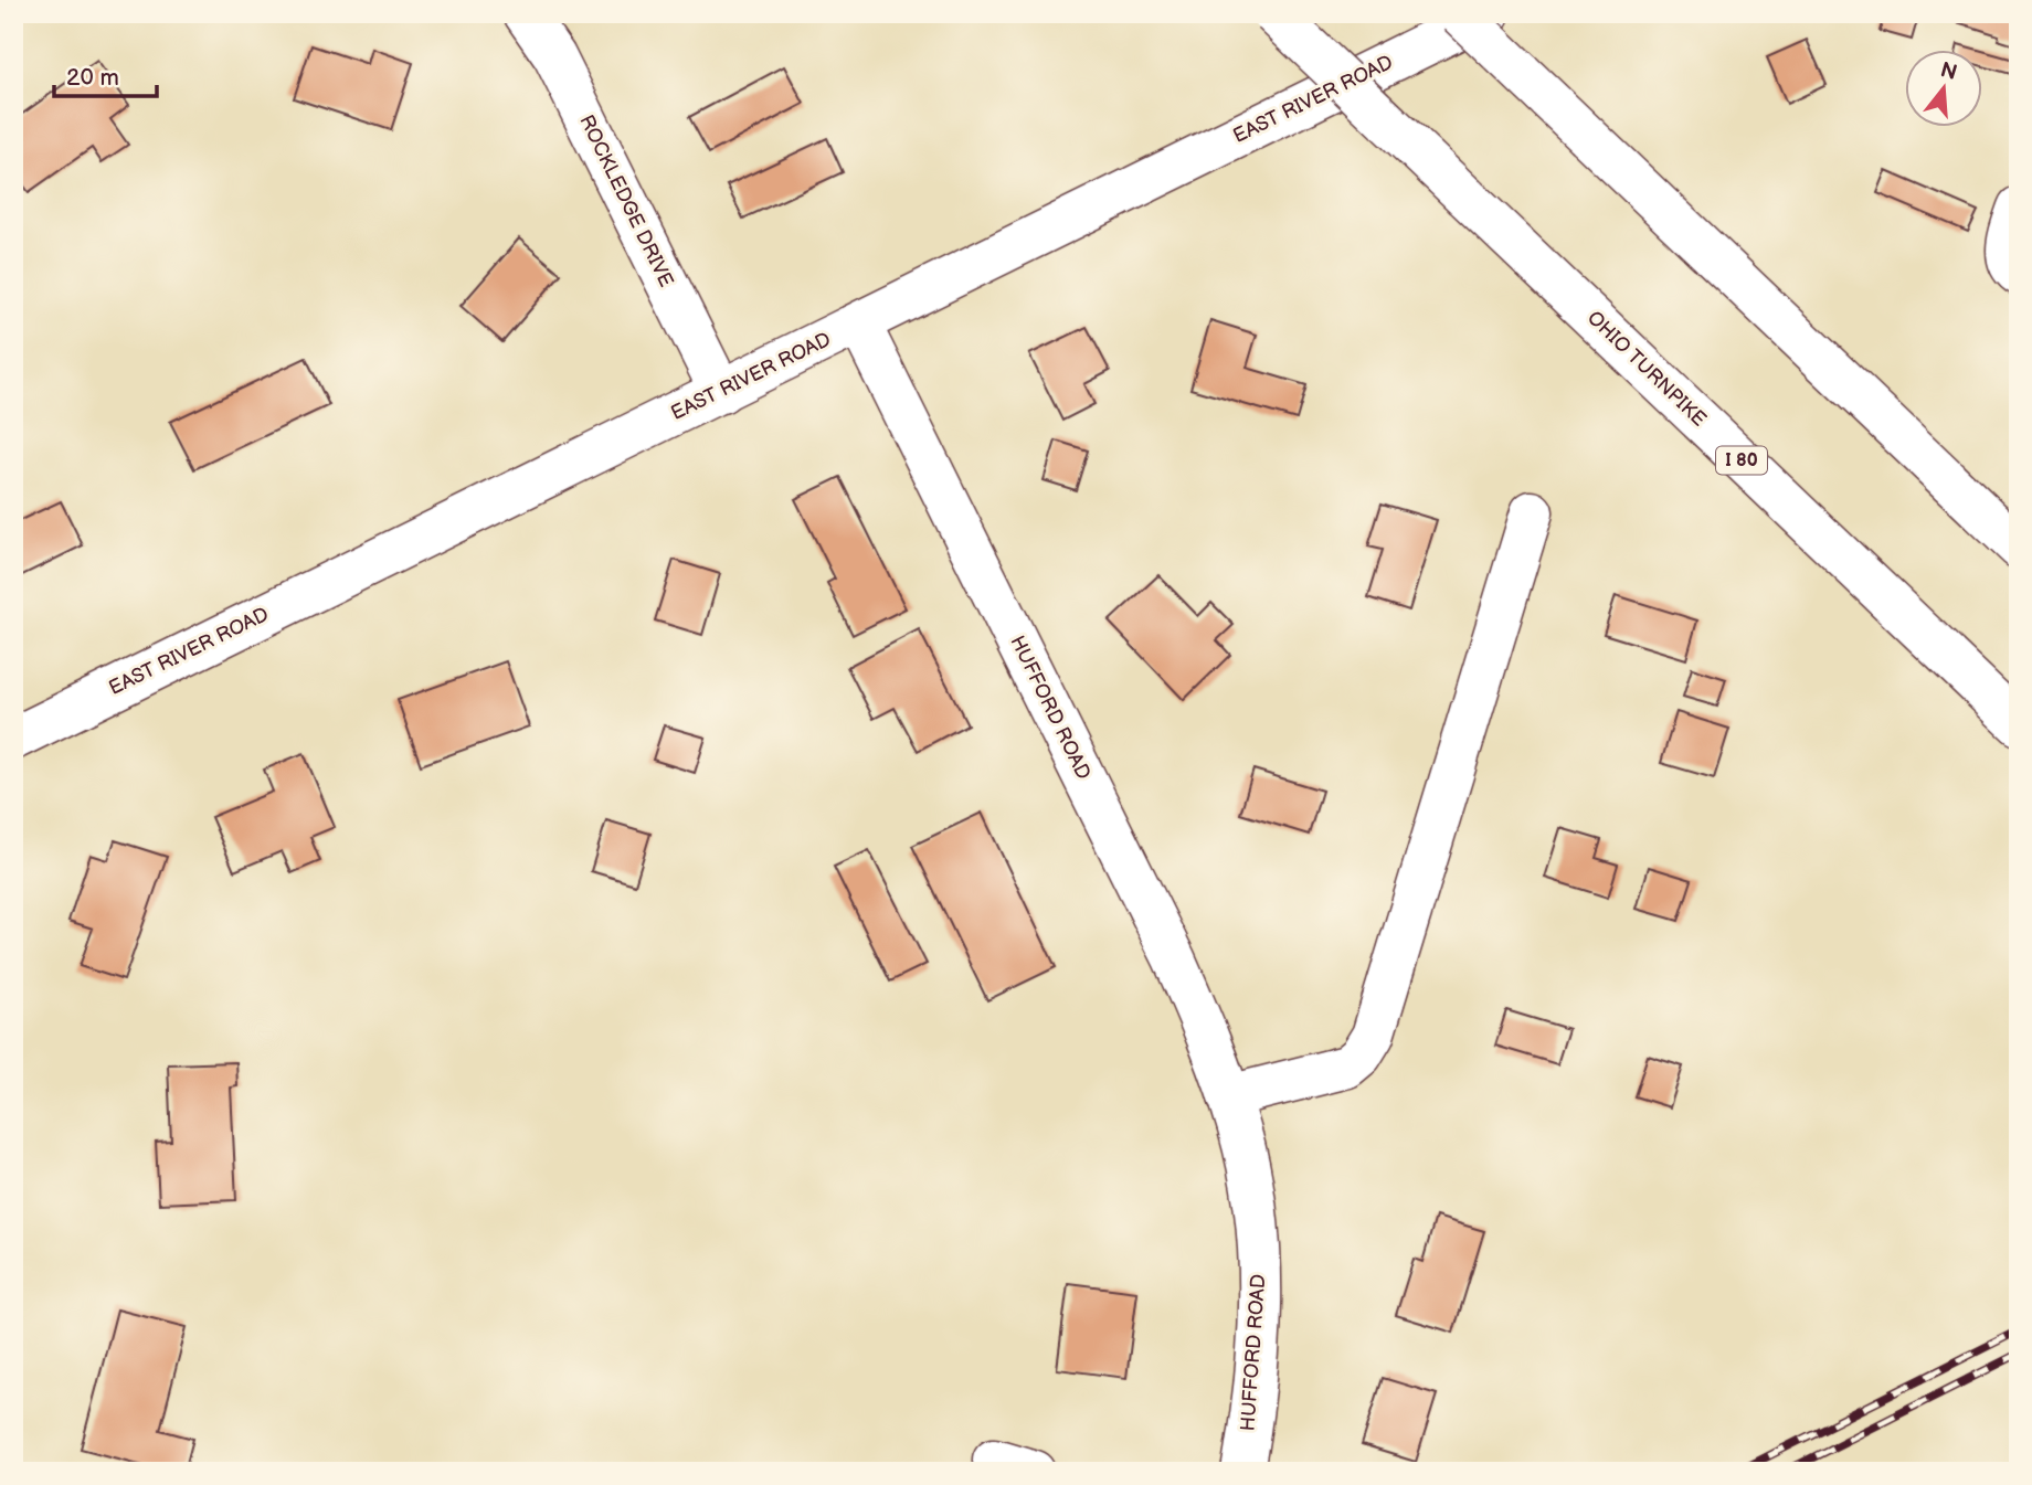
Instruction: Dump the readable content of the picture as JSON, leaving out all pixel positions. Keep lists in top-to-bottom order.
{
  "streets": {
    "main road": [
      "EAST RIVER ROAD",
      "ROCKLEDGE DRIVE",
      "OHIO TURNPIKE",
      "I 80",
      "HUFFORD ROAD"
    ]
  },
  "crossings": [
    ["EAST RIVER ROAD", "ROCKLEDGE DRIVE"],
    ["EAST RIVER ROAD", "HUFFORD ROAD"]
  ],
  "scale_bar": "20 m",
  "north": "top"
}
